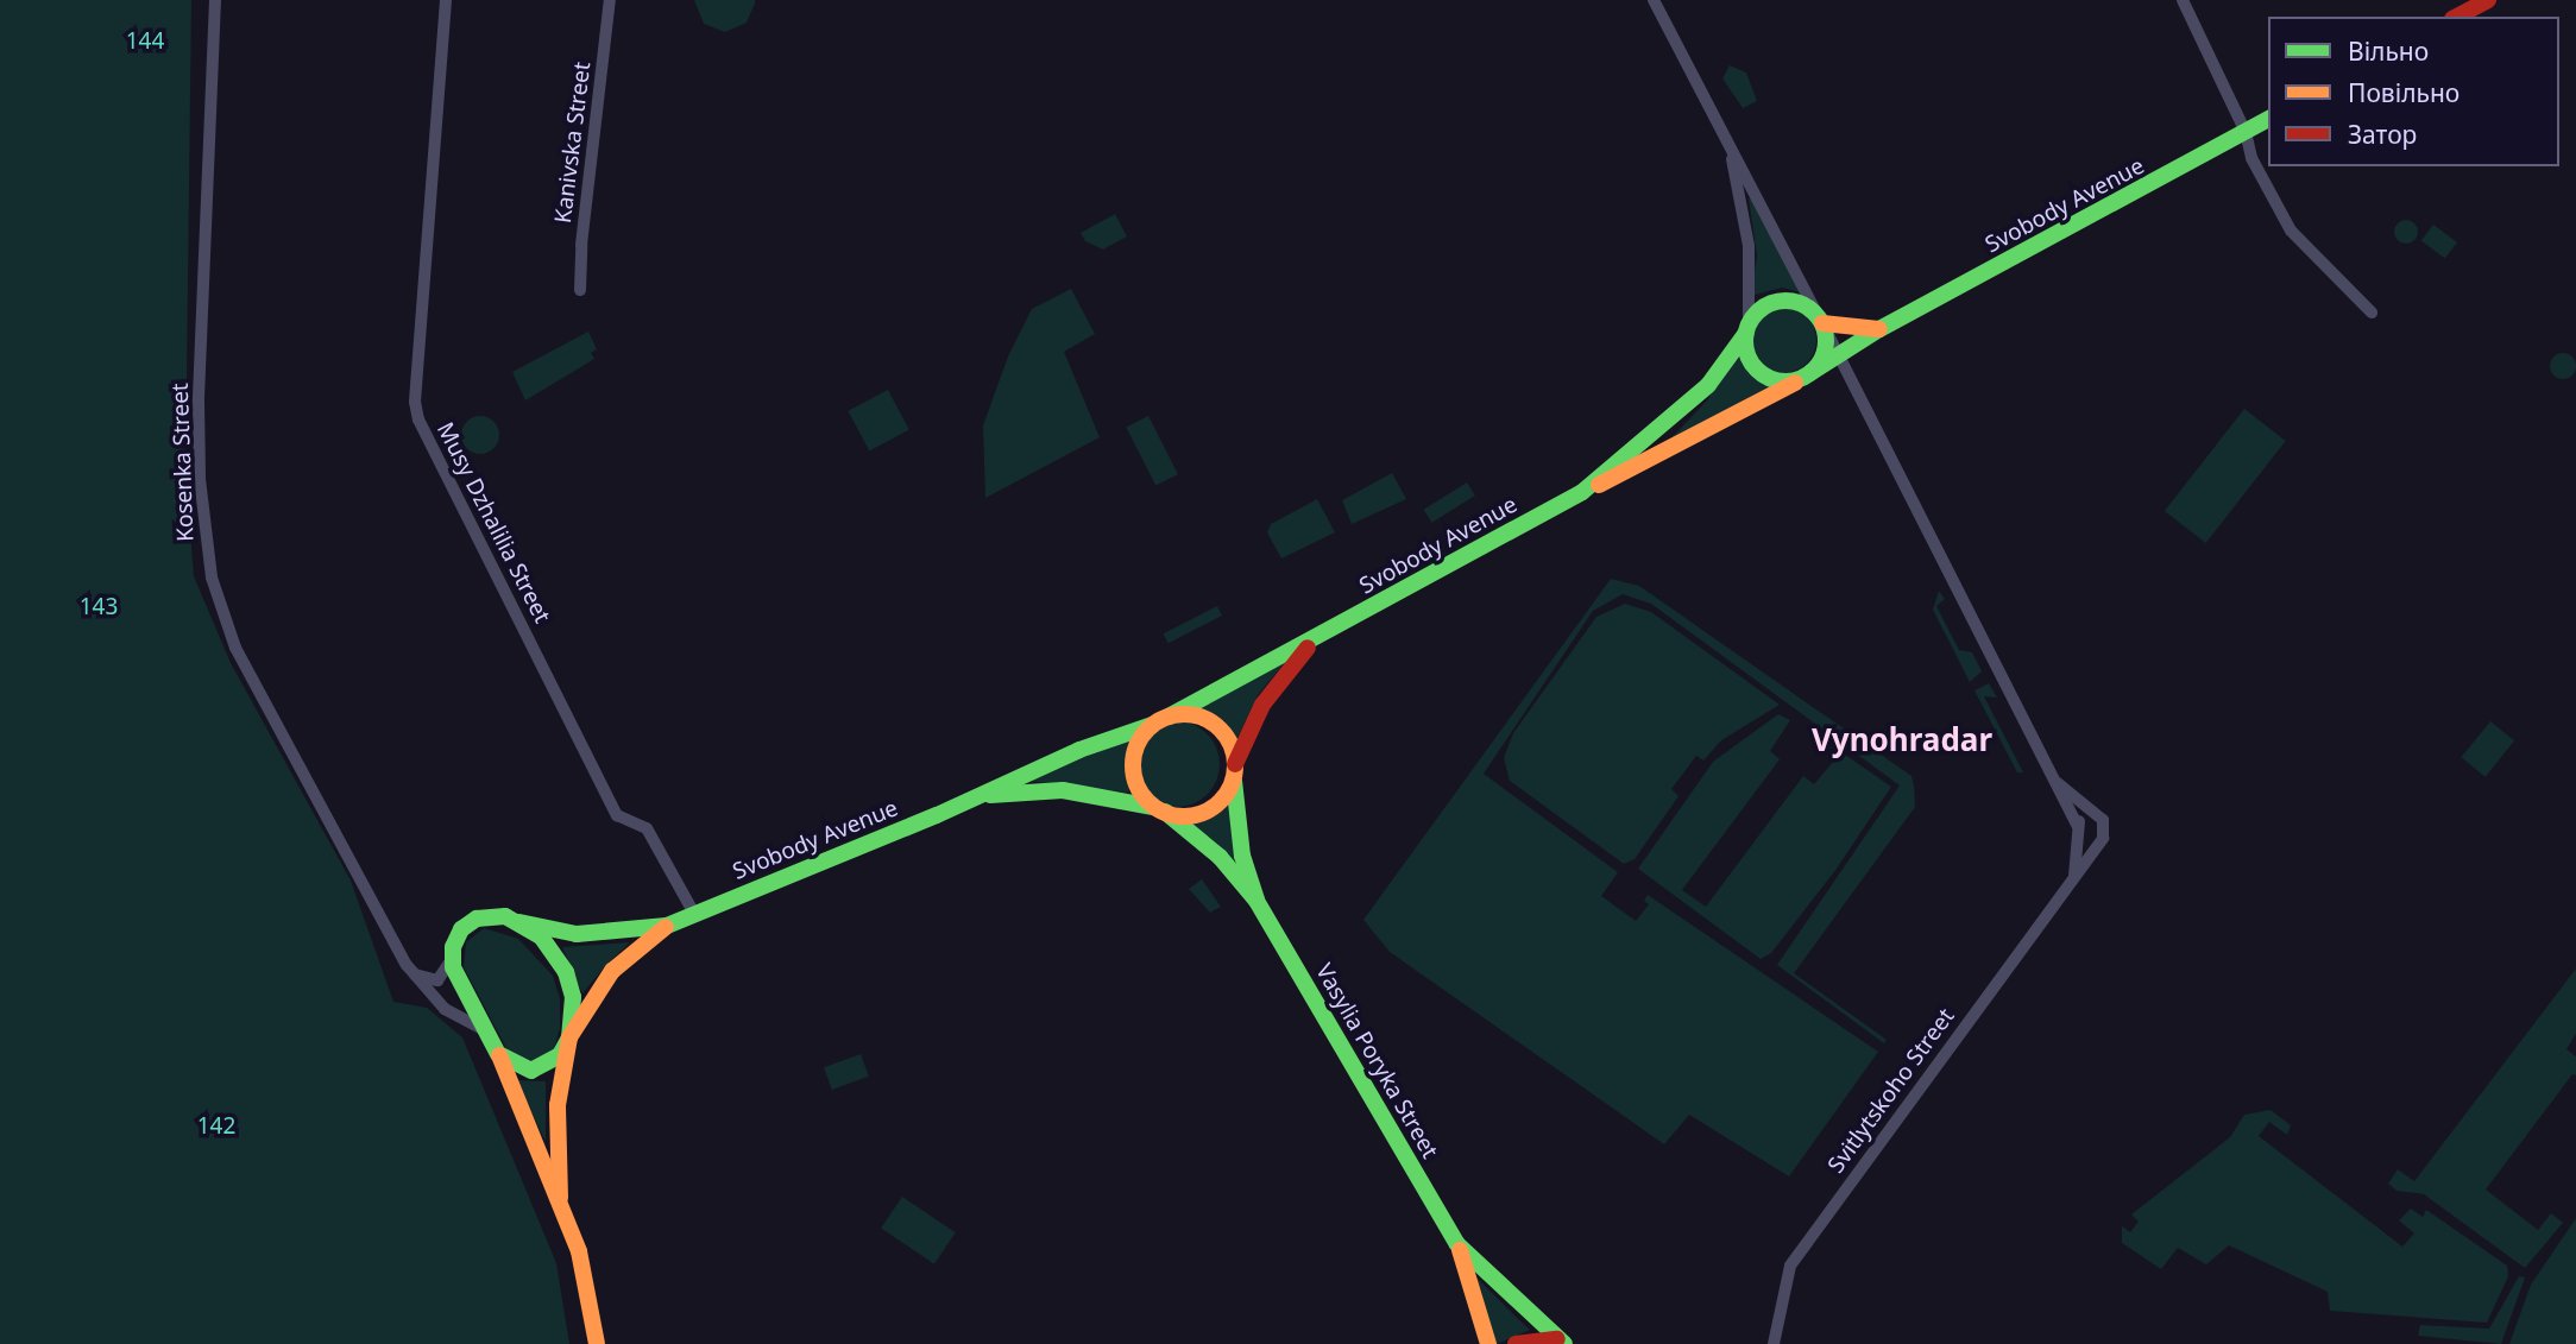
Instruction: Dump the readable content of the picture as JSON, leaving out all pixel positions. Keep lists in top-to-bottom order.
{
  "streets": {
    "street": [
      "Kanivska Street",
      "Svobody Avenue",
      "Kosenka Street",
      "Musy Dzhalilia Street",
      "Vasylia Poryka Street",
      "Svitlytskoho Street"
    ]
  },
  "crossings": [
    ["Svobody Avenue", "Kosenka Street"],
    ["Svobody Avenue", "Musy Dzhalilia Street"],
    ["Svobody Avenue", "Vasylia Poryka Street"]
  ],
  "districts": ["Vynohradar"],
  "parks": ["144", "143", "142"],
  "legend": ["Вільно", "Повільно", "Затор"]
}
